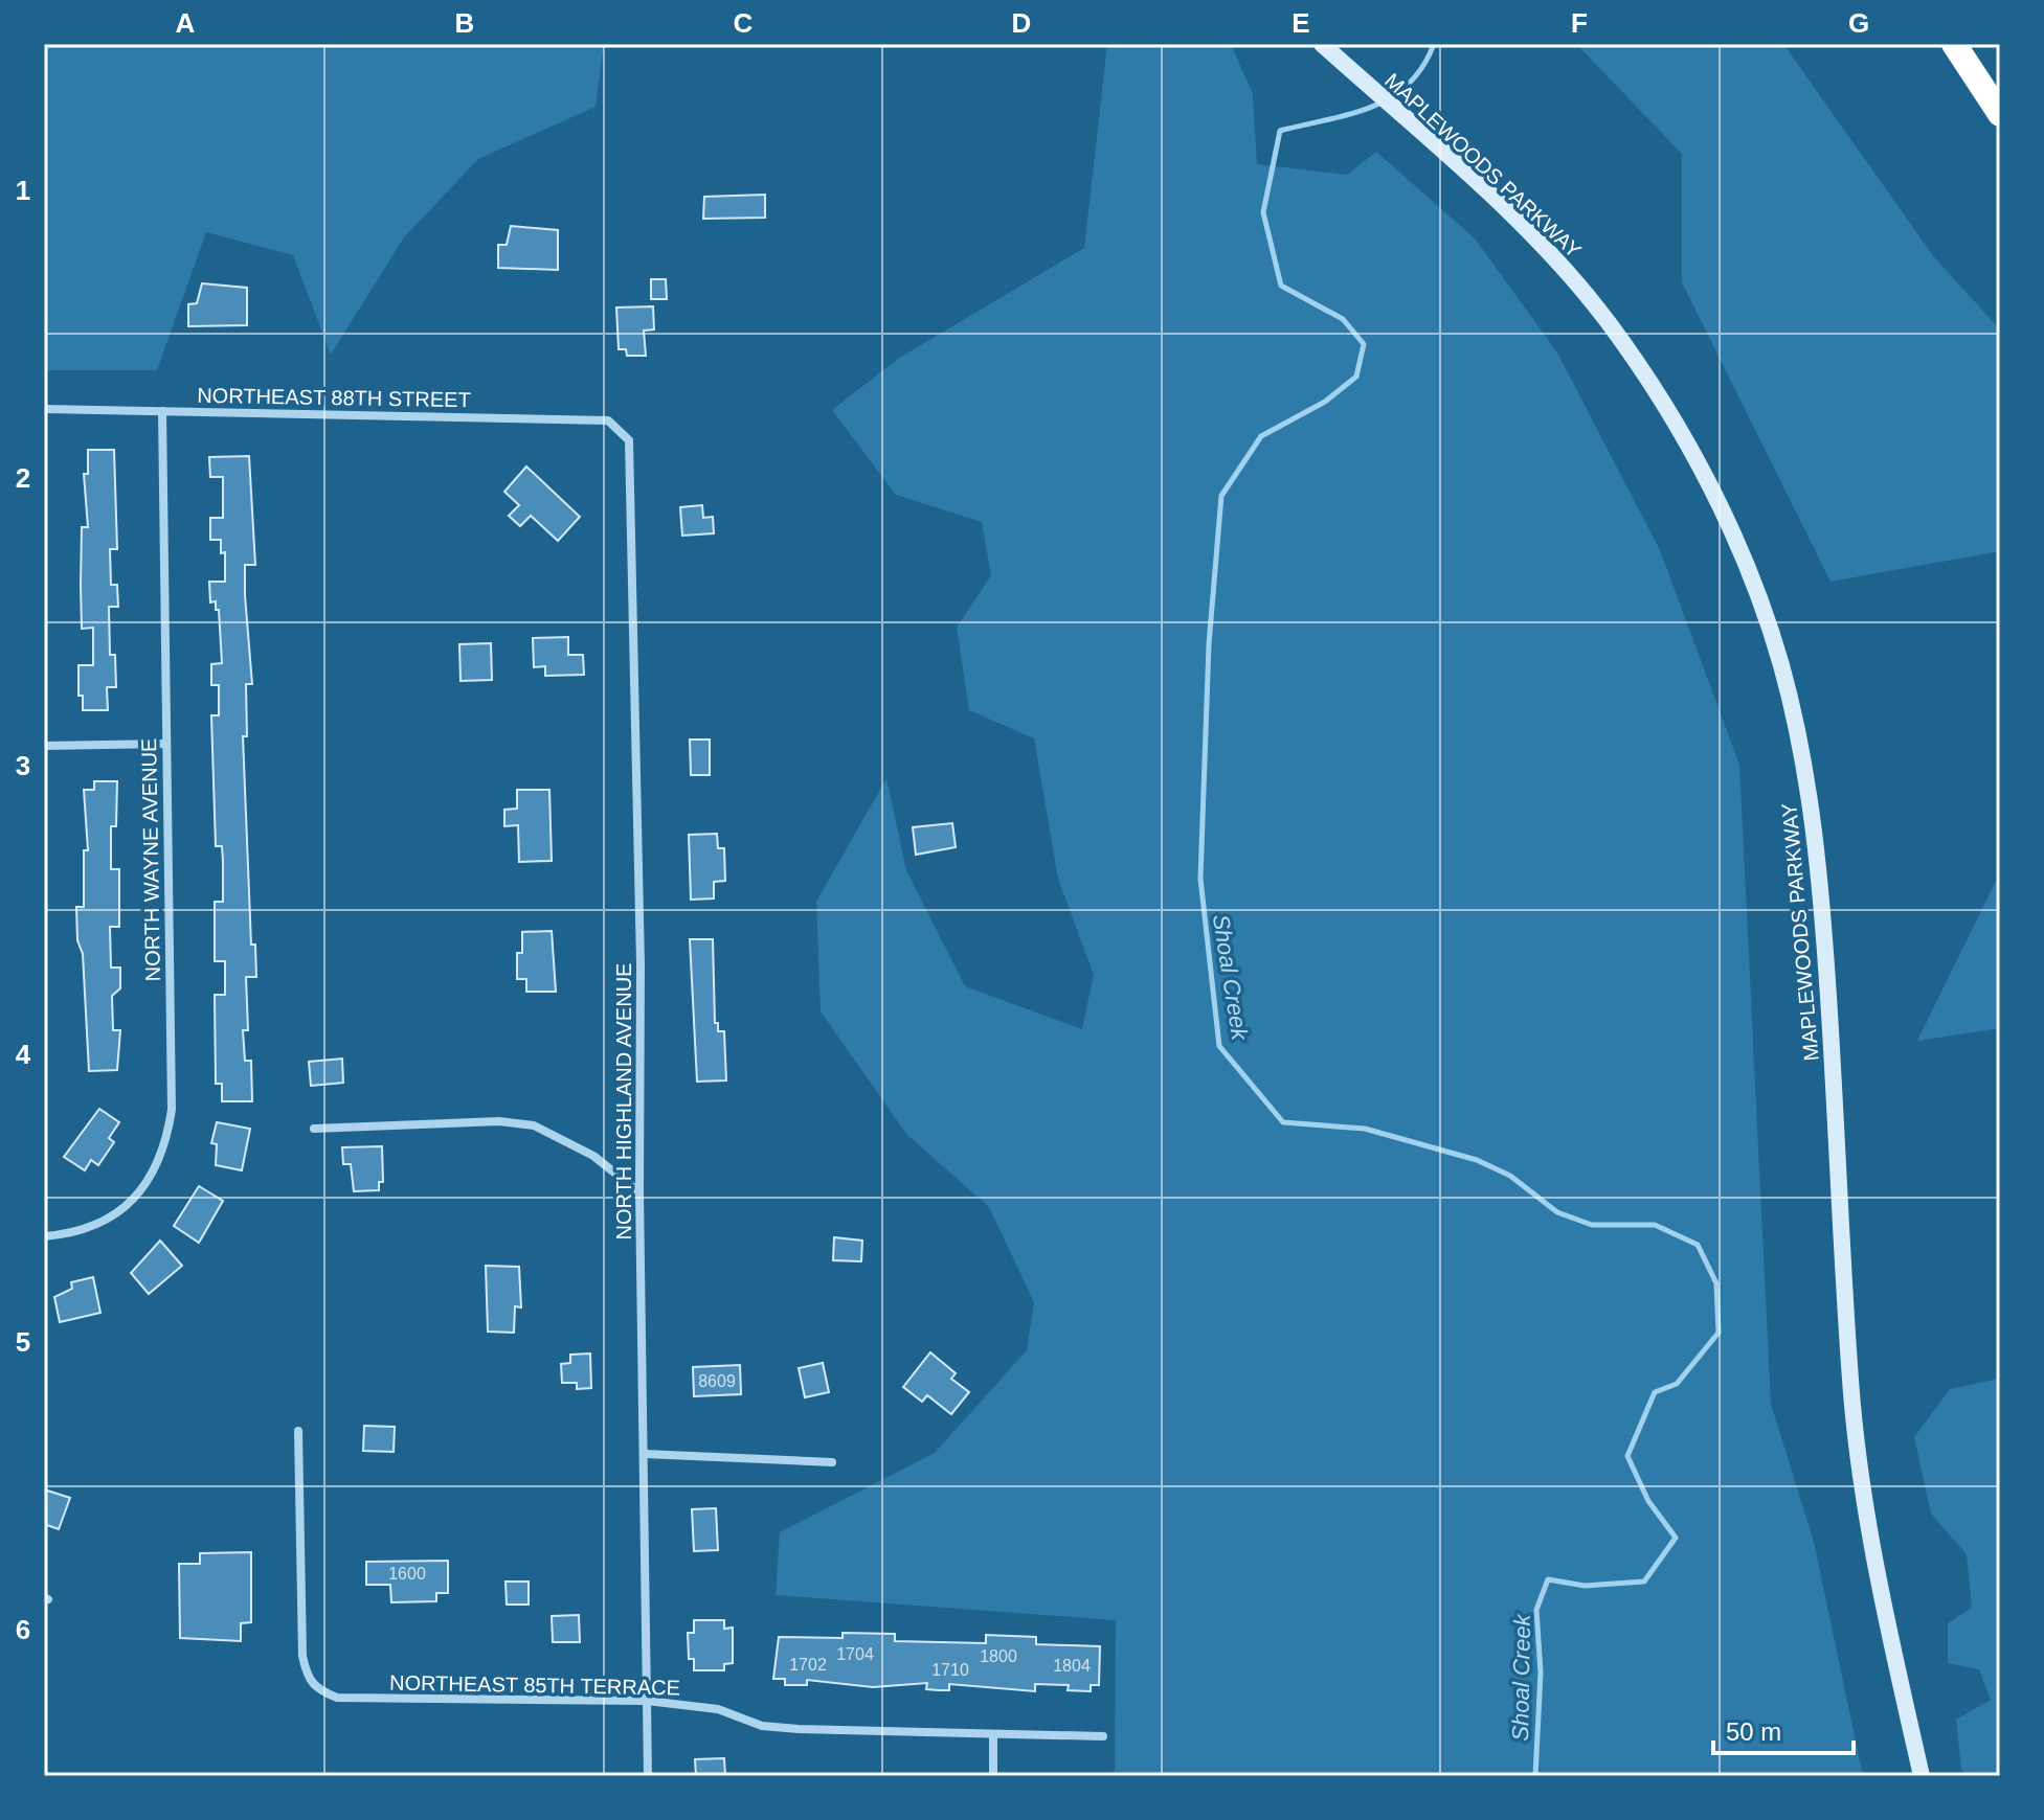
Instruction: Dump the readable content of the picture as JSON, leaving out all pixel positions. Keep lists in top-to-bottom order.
{
  "streets": {
    "main road": ["MAPLEWOODS PARKWAY"],
    "street": [
      "NORTHEAST 88TH STREET",
      "NORTH WAYNE AVENUE",
      "NORTH HIGHLAND AVENUE",
      "NORTHEAST 85TH TERRACE"
    ]
  },
  "crossings": [
    ["NORTHEAST 88TH STREET", "NORTH WAYNE AVENUE"],
    ["NORTHEAST 88TH STREET", "NORTH HIGHLAND AVENUE"],
    ["NORTH HIGHLAND AVENUE", "NORTHEAST 85TH TERRACE"]
  ],
  "water": ["Shoal Creek"],
  "house_numbers": [
    "8609",
    "1600",
    "1704",
    "1800",
    "1702",
    "1804",
    "1710"
  ],
  "scale_bar": "50 m",
  "grid": {
    "columns": [
      "A",
      "B",
      "C",
      "D",
      "E",
      "F",
      "G"
    ],
    "rows": [
      "1",
      "2",
      "3",
      "4",
      "5",
      "6"
    ]
  }
}
